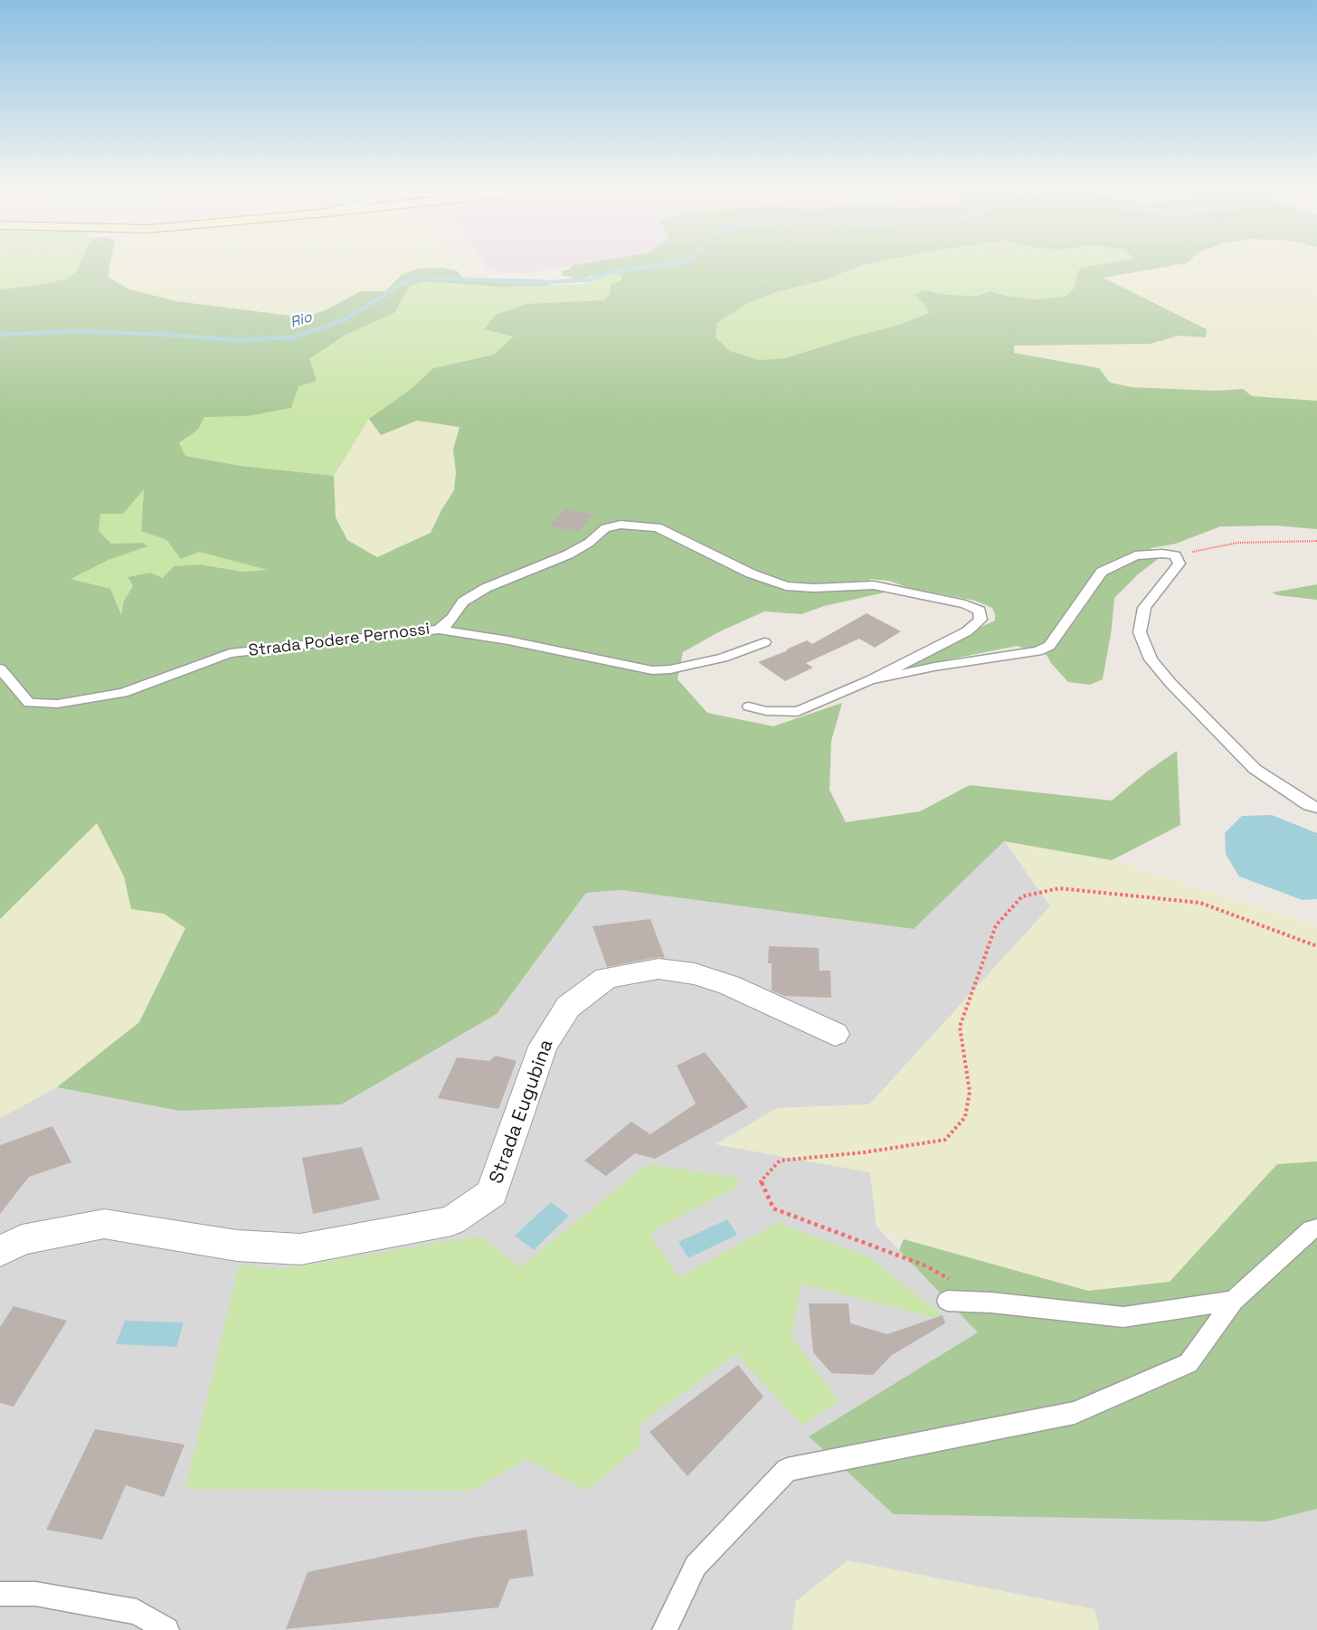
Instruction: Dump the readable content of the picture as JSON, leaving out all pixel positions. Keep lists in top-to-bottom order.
{
  "streets": {
    "street": ["Strada Eugubina"],
    "lane": ["Strada Podere Pernossi"]
  },
  "water": ["Rio"]
}
